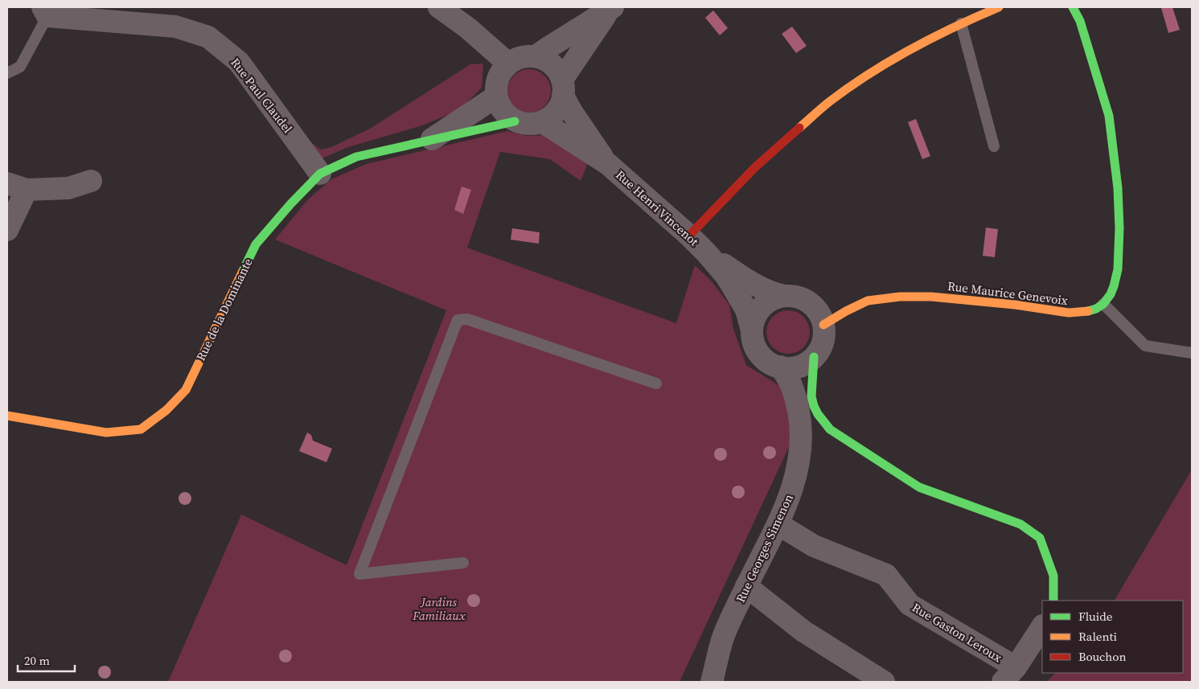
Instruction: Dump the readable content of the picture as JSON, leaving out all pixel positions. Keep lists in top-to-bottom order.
{
  "streets": {
    "street": [
      "Rue Paul Claudel",
      "Rue Henri Vincenot",
      "Rue Maurice Genevoix",
      "Rue de la Dominante",
      "Rue Georges Simenon",
      "Rue Gaston Leroux"
    ]
  },
  "crossings": [
    ["Rue Paul Claudel", "Rue de la Dominante"],
    ["Rue Henri Vincenot", "Rue Maurice Genevoix"],
    ["Rue Henri Vincenot", "Rue de la Dominante"],
    ["Rue Henri Vincenot", "Rue Georges Simenon"],
    ["Rue Maurice Genevoix", "Rue Georges Simenon"],
    ["Rue Georges Simenon", "Rue Gaston Leroux"]
  ],
  "parks": ["Jardins Familiaux"],
  "legend": ["Fluide", "Ralenti", "Bouchon"],
  "scale_bar": "20 m"
}
